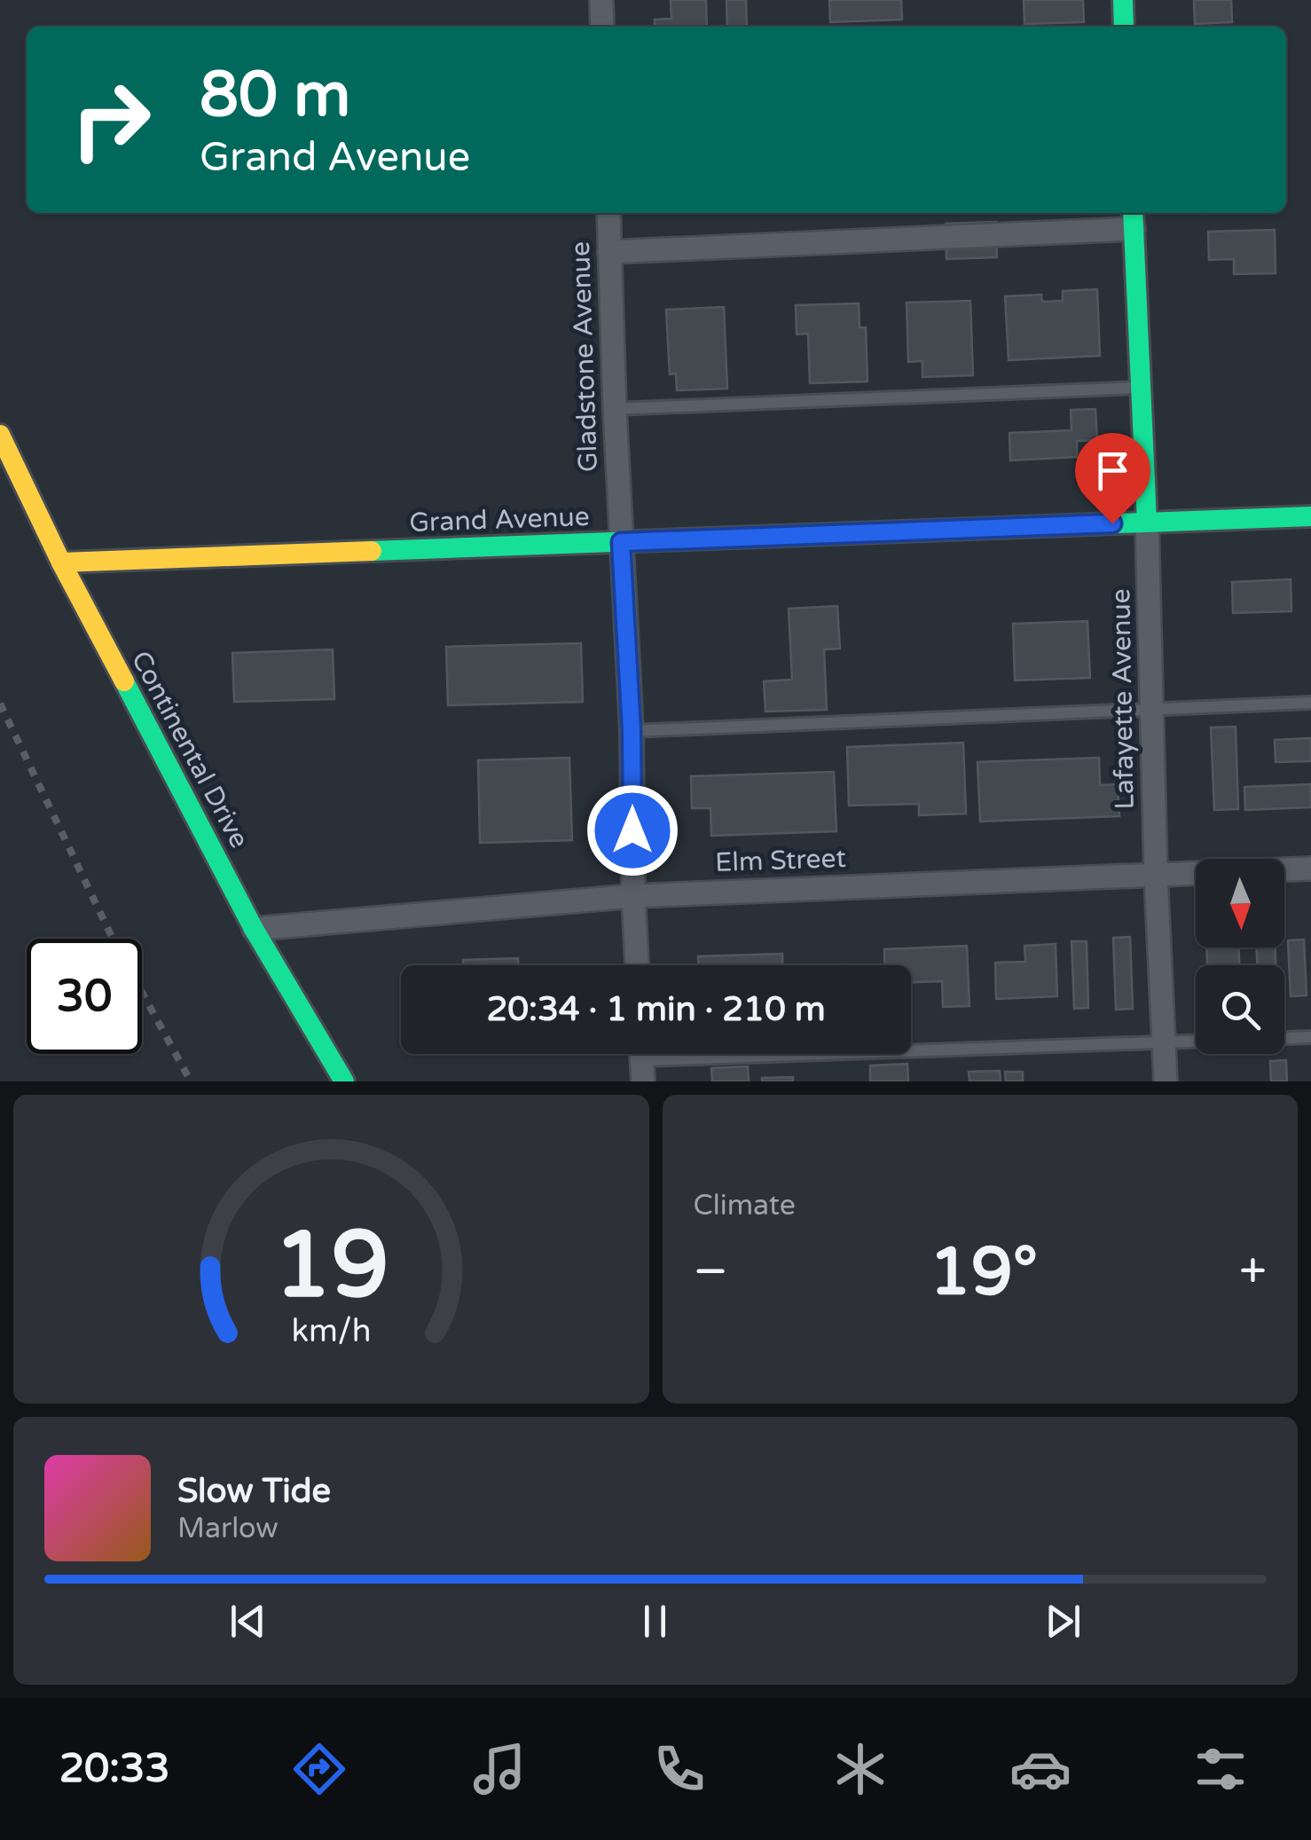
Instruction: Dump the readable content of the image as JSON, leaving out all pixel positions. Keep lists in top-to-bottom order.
{
  "streets": {
    "main road": ["Grand Avenue", "Lafayette Avenue", "Continental Drive"],
    "street": ["Gladstone Avenue", "Elm Street"]
  },
  "crossings": [
    ["Gladstone Avenue", "Grand Avenue"],
    ["Gladstone Avenue", "Elm Street"],
    ["Grand Avenue", "Lafayette Avenue"],
    ["Grand Avenue", "Continental Drive"],
    ["Lafayette Avenue", "Elm Street"],
    ["Continental Drive", "Elm Street"]
  ],
  "north": "bottom",
  "page": {
    "turn": ["80 m", "Grand Avenue"],
    "limit": "30",
    "trip": "20:34 · 1 min · 210 m",
    "tile": "Climate",
    "heat": ["−", "19°", "+"],
    "song": ["Slow Tide", "Marlow"],
    "tabs": "20:33",
    "gauge": ["19", "km/h"]
  }
}
